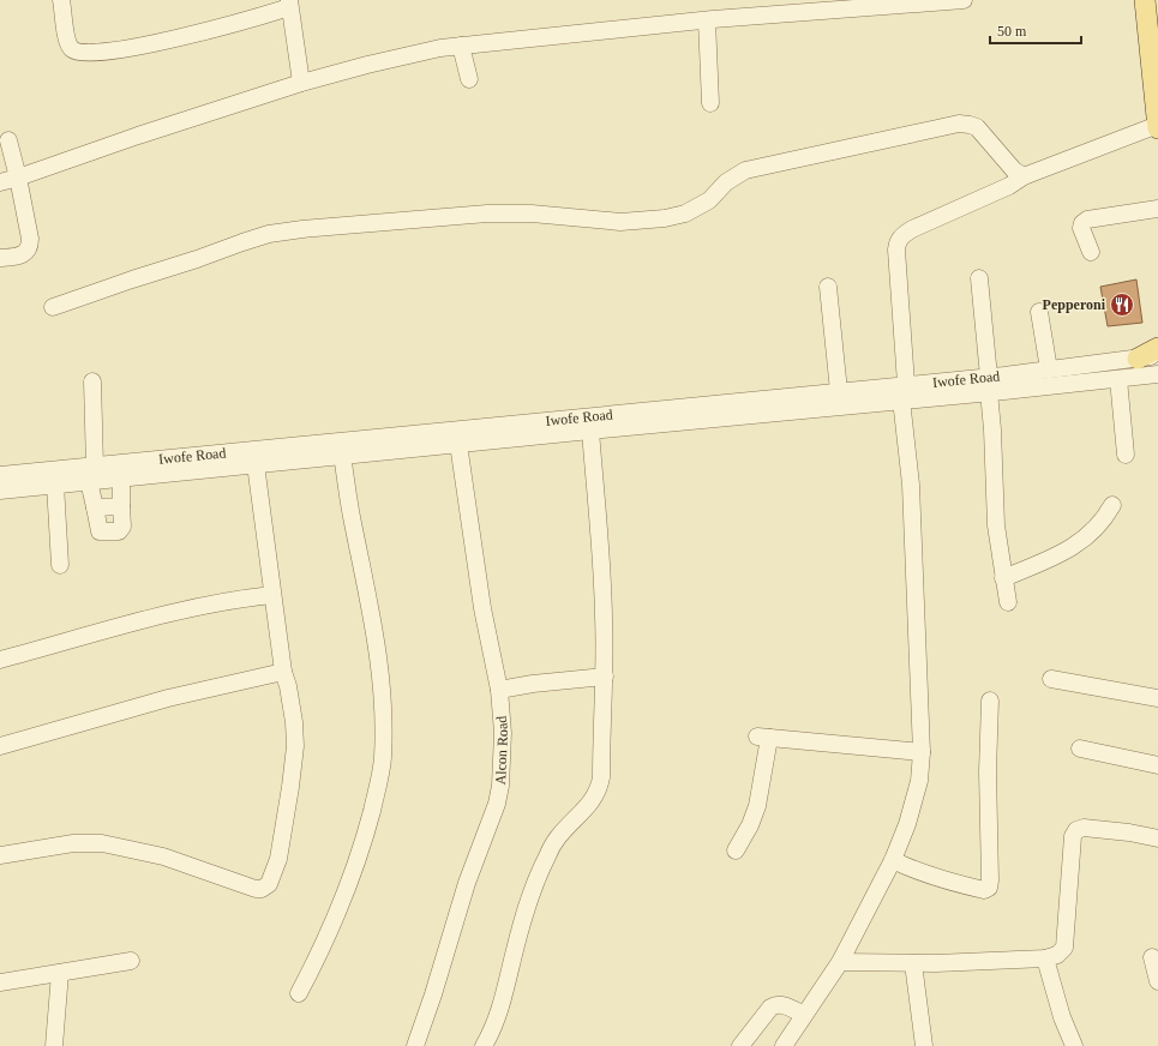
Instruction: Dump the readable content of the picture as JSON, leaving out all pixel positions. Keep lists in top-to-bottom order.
{
  "streets": {
    "street": ["Iwofe Road", "Alcon Road"]
  },
  "crossings": [
    ["Iwofe Road", "Alcon Road"]
  ],
  "places": {
    "restaurant": ["Pepperoni"]
  },
  "scale_bar": "50 m"
}
